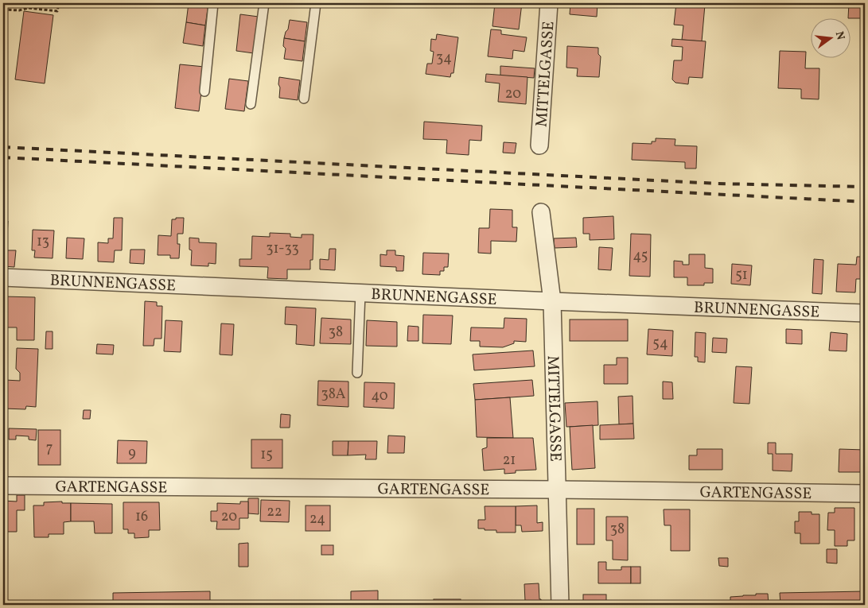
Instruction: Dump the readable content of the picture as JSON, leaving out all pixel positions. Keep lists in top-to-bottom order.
{
  "streets": {
    "street": ["MITTELGASSE", "BRUNNENGASSE", "GARTENGASSE"]
  },
  "crossings": [
    ["MITTELGASSE", "BRUNNENGASSE"],
    ["MITTELGASSE", "GARTENGASSE"]
  ],
  "house_numbers": [
    "34",
    "20",
    "13",
    "31-33",
    "45",
    "51",
    "38",
    "54",
    "38A",
    "40",
    "7",
    "9",
    "15",
    "21",
    "22",
    "16",
    "20",
    "24",
    "38"
  ],
  "north": "right"
}
